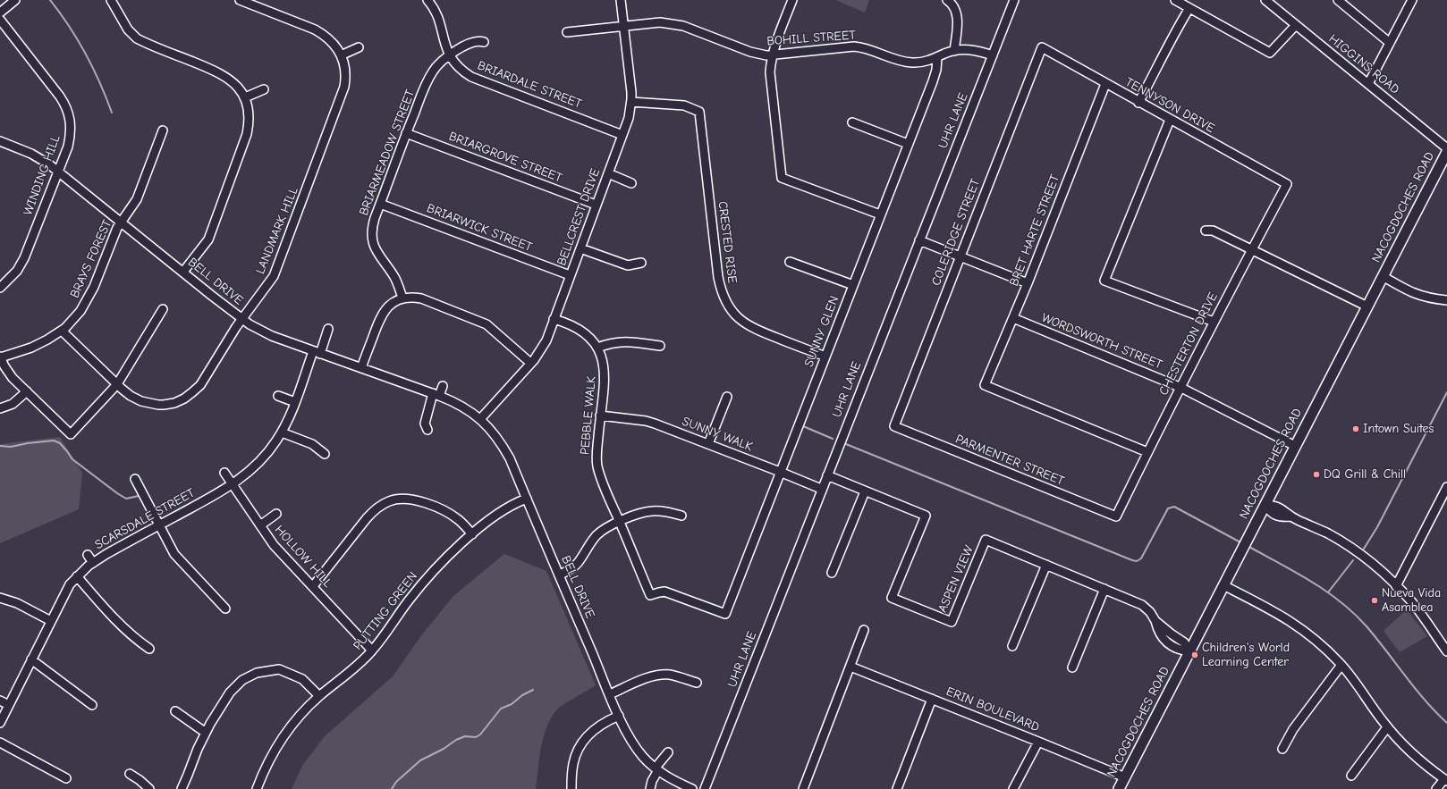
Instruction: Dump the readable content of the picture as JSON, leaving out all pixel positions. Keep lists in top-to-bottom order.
{
  "streets": {
    "main road": ["NACOGDOCHES ROAD"],
    "street": [
      "BOHILL STREET",
      "HIGGINS ROAD",
      "BRIARDALE STREET",
      "TENNYSON DRIVE",
      "UHR LANE",
      "BRIARMEADOW STREET",
      "BRIARGROVE STREET",
      "WINDING HILL",
      "BELLCREST DRIVE",
      "BRIARWICK STREET",
      "LANDMARK HILL",
      "BRET HARTE STREET",
      "COLERIDGE STREET",
      "CRESTED RISE",
      "BRAYS FOREST",
      "BELL DRIVE",
      "SUNNY GLEN",
      "WORDSWORTH STREET",
      "CHESTERTON DRIVE",
      "PEBBLE WALK",
      "SUNNY WALK",
      "PARMENTER STREET",
      "SCARSDALE STREET",
      "HOLLOW HILL",
      "ASPEN VIEW",
      "PUTTING GREEN",
      "ERIN BOULEVARD"
    ]
  },
  "crossings": [
    ["BOHILL STREET", "UHR LANE"],
    ["BOHILL STREET", "BELLCREST DRIVE"],
    ["BOHILL STREET", "SUNNY GLEN"],
    ["BRIARDALE STREET", "BRIARMEADOW STREET"],
    ["BRIARDALE STREET", "BELLCREST DRIVE"],
    ["TENNYSON DRIVE", "BRET HARTE STREET"],
    ["TENNYSON DRIVE", "COLERIDGE STREET"],
    ["TENNYSON DRIVE", "CHESTERTON DRIVE"],
    ["UHR LANE", "SUNNY WALK"],
    ["UHR LANE", "ASPEN VIEW"],
    ["BRIARMEADOW STREET", "BRIARGROVE STREET"],
    ["BRIARMEADOW STREET", "BRIARWICK STREET"],
    ["BRIARGROVE STREET", "BELLCREST DRIVE"],
    ["WINDING HILL", "BELL DRIVE"],
    ["NACOGDOCHES ROAD", "WORDSWORTH STREET"],
    ["NACOGDOCHES ROAD", "ASPEN VIEW"],
    ["NACOGDOCHES ROAD", "ERIN BOULEVARD"],
    ["BELLCREST DRIVE", "BRIARWICK STREET"],
    ["BELLCREST DRIVE", "CRESTED RISE"],
    ["BELLCREST DRIVE", "BELL DRIVE"],
    ["BELLCREST DRIVE", "PEBBLE WALK"],
    ["LANDMARK HILL", "BRAYS FOREST"],
    ["LANDMARK HILL", "BELL DRIVE"],
    ["BRET HARTE STREET", "WORDSWORTH STREET"],
    ["BRET HARTE STREET", "CHESTERTON DRIVE"],
    ["COLERIDGE STREET", "PARMENTER STREET"],
    ["CRESTED RISE", "SUNNY GLEN"],
    ["BRAYS FOREST", "BELL DRIVE"],
    ["BELL DRIVE", "SCARSDALE STREET"],
    ["BELL DRIVE", "PUTTING GREEN"],
    ["SUNNY GLEN", "PEBBLE WALK"],
    ["SUNNY GLEN", "SUNNY WALK"],
    ["WORDSWORTH STREET", "CHESTERTON DRIVE"],
    ["CHESTERTON DRIVE", "PARMENTER STREET"],
    ["PEBBLE WALK", "SUNNY WALK"],
    ["SCARSDALE STREET", "HOLLOW HILL"],
    ["HOLLOW HILL", "PUTTING GREEN"]
  ],
  "places": [
    "Intown Suites",
    "DQ Grill & Chill",
    "Nueva Vida Asamblea",
    "Children's World Learning Center"
  ]
}
